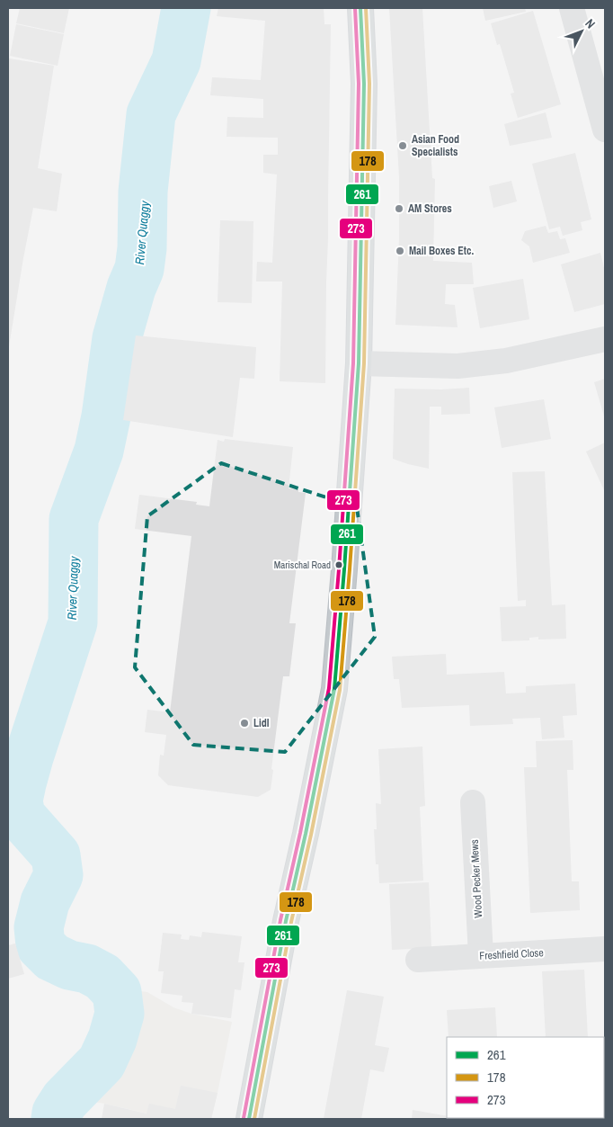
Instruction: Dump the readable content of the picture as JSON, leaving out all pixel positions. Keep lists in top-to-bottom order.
{
  "streets": {
    "street": ["Wood Pecker Mews", "Freshfield Close"]
  },
  "crossings": [
    ["Wood Pecker Mews", "Freshfield Close"]
  ],
  "water": ["River Quaggy"],
  "places": [
    "Asian Food Specialists",
    "AM Stores",
    "Mail Boxes Etc.",
    "Marischal Road",
    "Lidl"
  ],
  "lines": ["transit line 261", "transit line 178", "transit line 273"],
  "legend": ["261", "178", "273"],
  "north": "top right"
}
